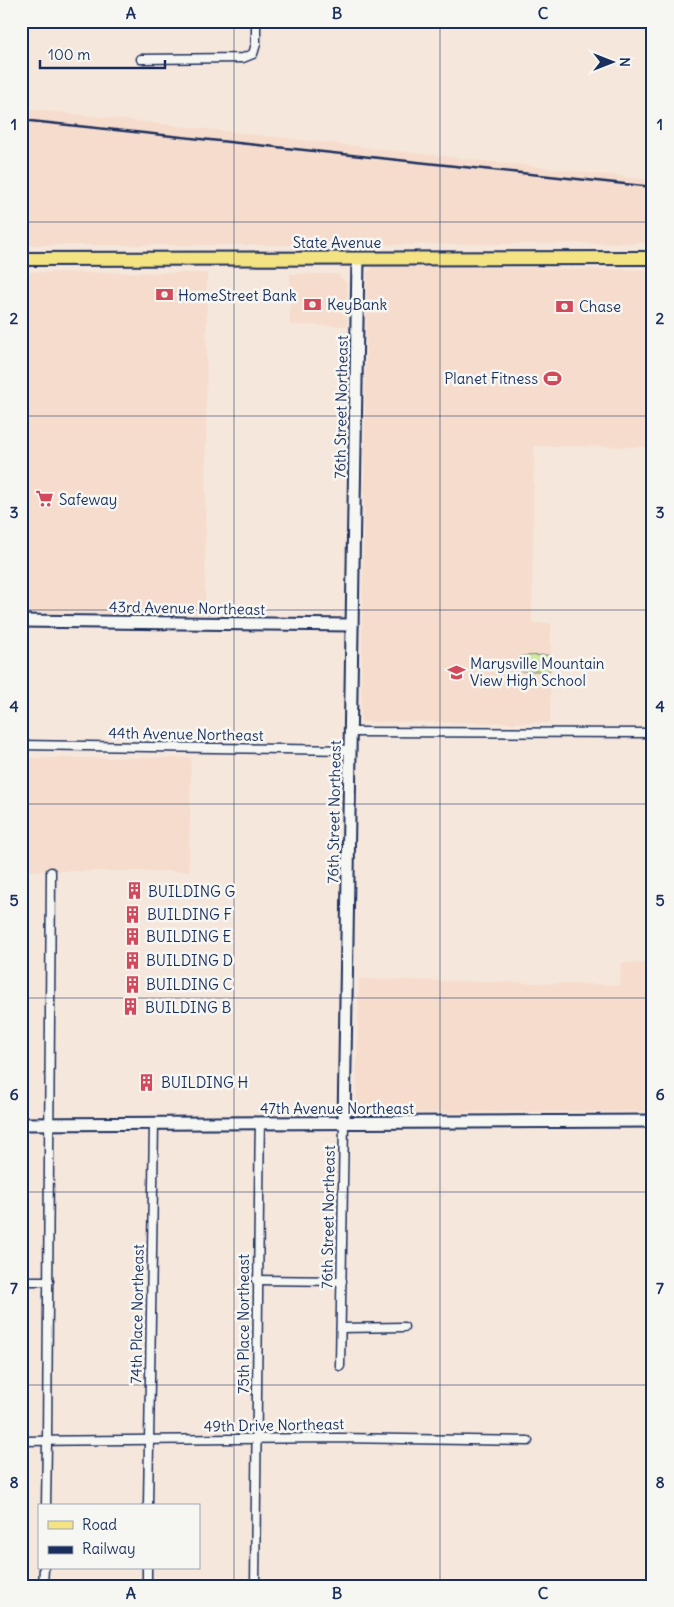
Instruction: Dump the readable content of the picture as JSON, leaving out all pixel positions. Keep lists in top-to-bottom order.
{
  "streets": {
    "main road": ["State Avenue"],
    "street": [
      "76th Street Northeast",
      "43rd Avenue Northeast",
      "44th Avenue Northeast",
      "47th Avenue Northeast",
      "74th Place Northeast",
      "75th Place Northeast",
      "49th Drive Northeast"
    ]
  },
  "crossings": [
    ["State Avenue", "76th Street Northeast"],
    ["76th Street Northeast", "43rd Avenue Northeast"],
    ["76th Street Northeast", "44th Avenue Northeast"],
    ["76th Street Northeast", "47th Avenue Northeast"],
    ["47th Avenue Northeast", "74th Place Northeast"],
    ["47th Avenue Northeast", "75th Place Northeast"],
    ["74th Place Northeast", "49th Drive Northeast"],
    ["75th Place Northeast", "49th Drive Northeast"]
  ],
  "places": {
    "bank": ["HomeStreet Bank", "KeyBank", "Chase"],
    "sports": ["Planet Fitness"],
    "supermarket": ["Safeway"],
    "school or university": ["Marysville Mountain View High School"],
    "building": [
      "BUILDING G",
      "BUILDING F",
      "BUILDING E",
      "BUILDING D",
      "BUILDING C",
      "BUILDING B",
      "BUILDING H"
    ]
  },
  "legend": ["Road", "Railway"],
  "scale_bar": "100 m",
  "north": "right",
  "grid": {
    "columns": ["A", "B", "C"],
    "rows": [
      "1",
      "2",
      "3",
      "4",
      "5",
      "6",
      "7",
      "8"
    ]
  }
}
